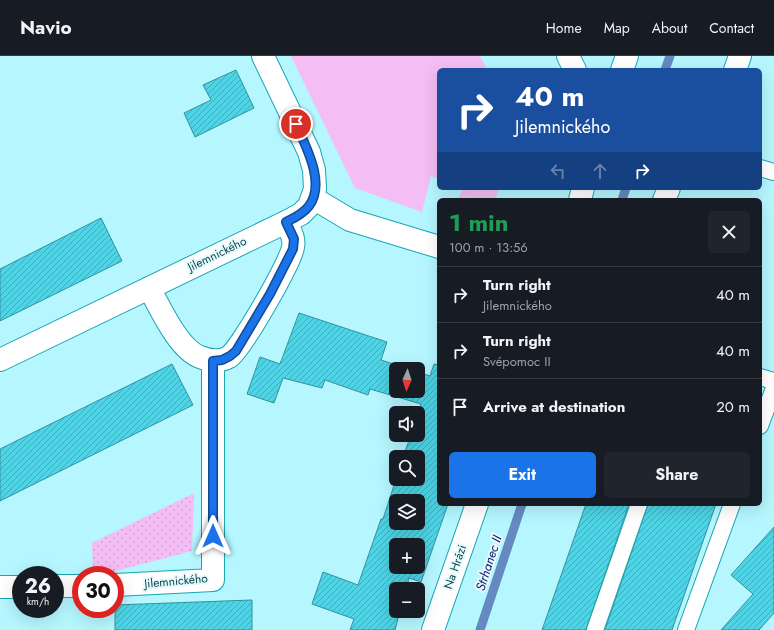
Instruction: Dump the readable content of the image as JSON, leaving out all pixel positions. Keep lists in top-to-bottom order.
{
  "streets": {
    "street": ["Jilemnického", "Na Hrázi"]
  },
  "water": ["Strhanec II"],
  "north": "bottom",
  "page": {
    "header": "Navio",
    "nav": [
      "Home",
      "Map",
      "About",
      "Contact"
    ],
    "turn": ["40 m", "Jilemnického"],
    "heading": ["1 min", "100 m · 13:56"],
    "list": [
      {
        "name": "Turn right",
        "note": "Jilemnického",
        "value": "40 m"
      },
      {
        "name": "Turn right",
        "note": "Svépomoc II",
        "value": "40 m"
      },
      {
        "name": "Arrive at destination",
        "value": "20 m"
      }
    ],
    "map_buttons": ["+", "−"],
    "buttons": ["Exit", "Share"],
    "speed": "26 km/h",
    "limit": "30"
  }
}
